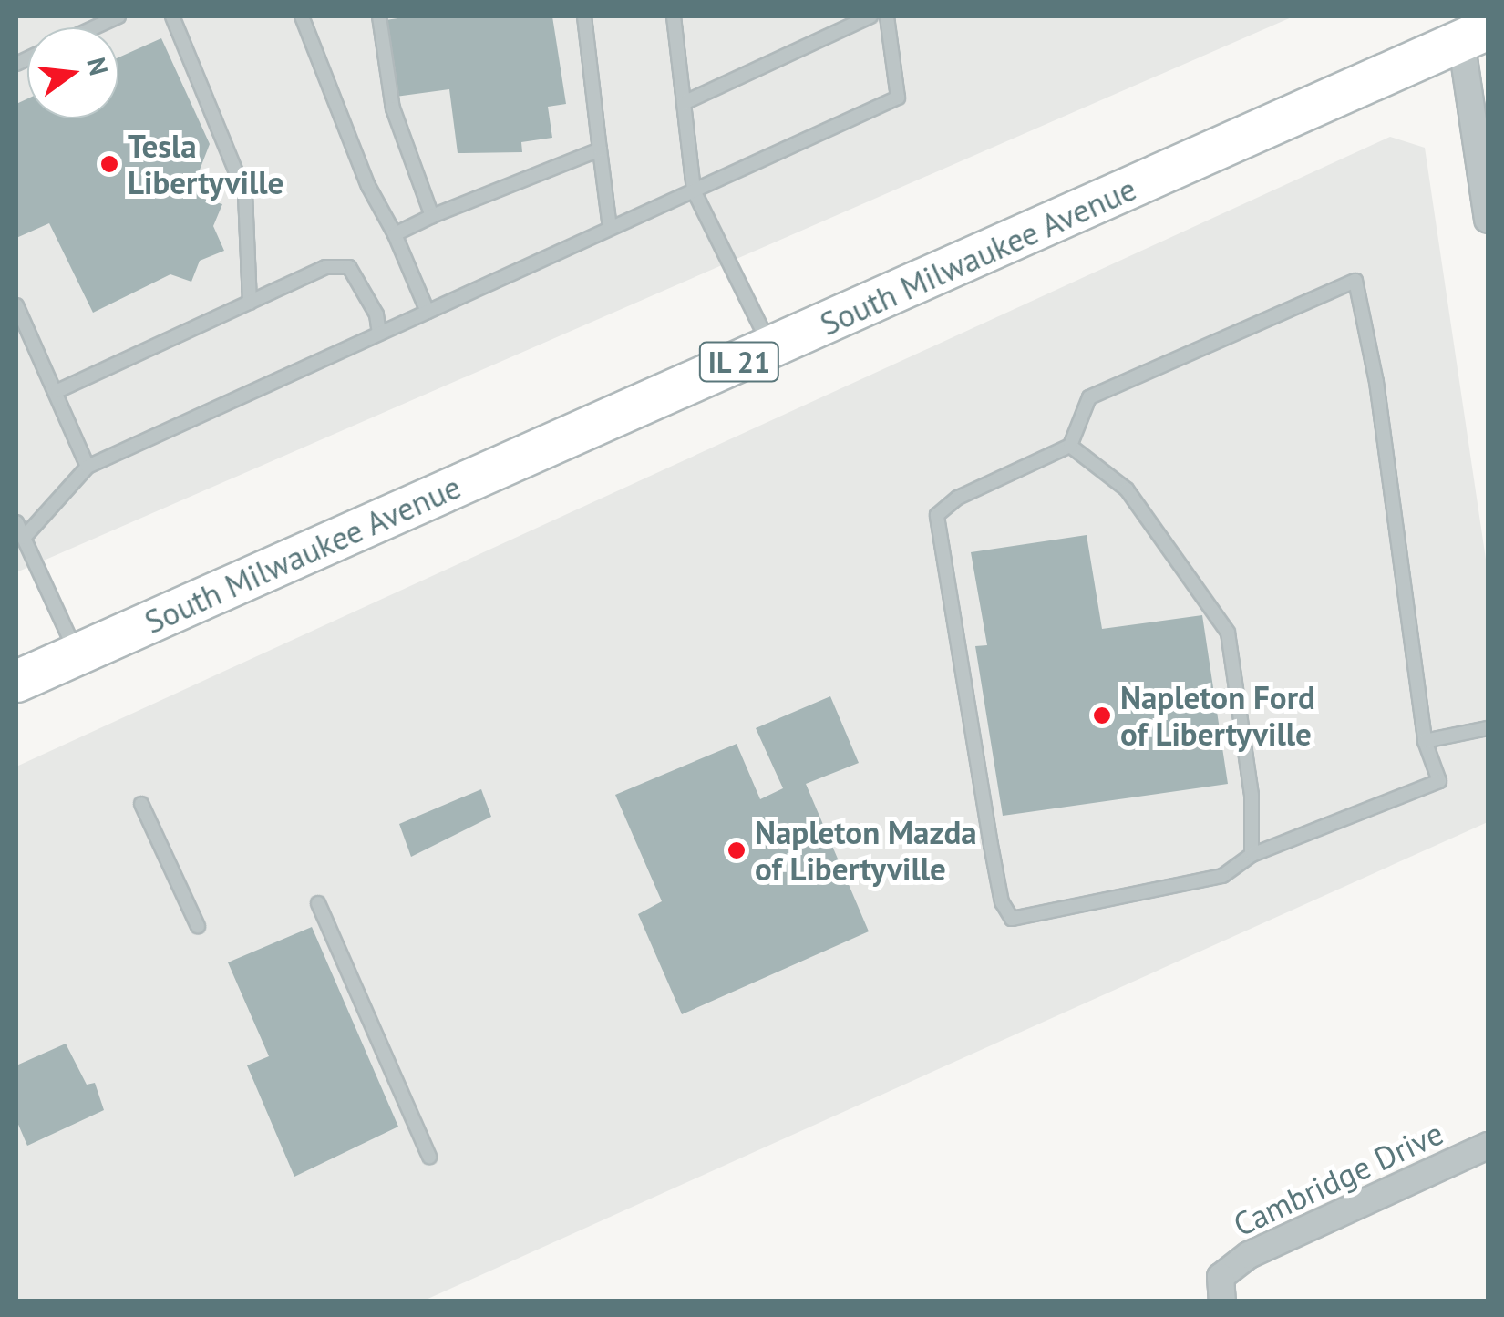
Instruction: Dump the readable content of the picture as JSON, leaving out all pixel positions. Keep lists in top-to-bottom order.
{
  "streets": {
    "main road": ["South Milwaukee Avenue", "IL 21"],
    "street": ["Cambridge Drive"]
  },
  "places": ["Tesla Libertyville", "Napleton Ford of Libertyville", "Napleton Mazda of Libertyville"],
  "north": "right"
}
